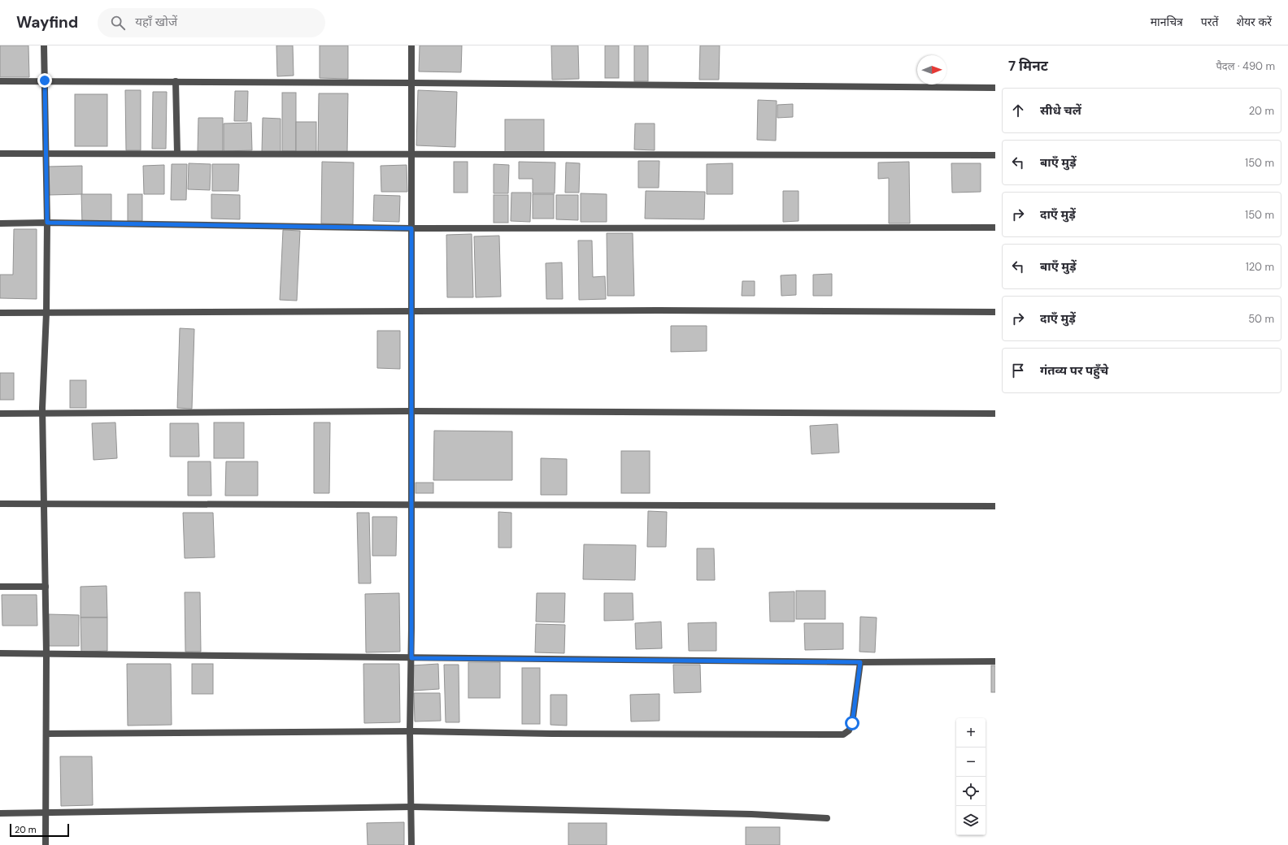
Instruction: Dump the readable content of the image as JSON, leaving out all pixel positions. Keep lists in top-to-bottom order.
{
  "scale_bar": "20 m",
  "north": "right",
  "page": {
    "header": "Wayfind",
    "search": "यहाँ खोजें",
    "nav": ["मानचित्र", "परतें", "शेयर करें"],
    "heading": ["7 मिनट", "पैदल · 490 m"],
    "list": [
      ["सीधे चलें", "20 m"],
      ["बाएँ मुड़ें", "150 m"],
      ["दाएँ मुड़ें", "150 m"],
      ["बाएँ मुड़ें", "120 m"],
      ["दाएँ मुड़ें", "50 m"],
      "गंतव्य पर पहुँचे"
    ],
    "map_buttons": ["+", "−"],
    "scale": "20 m"
  }
}
